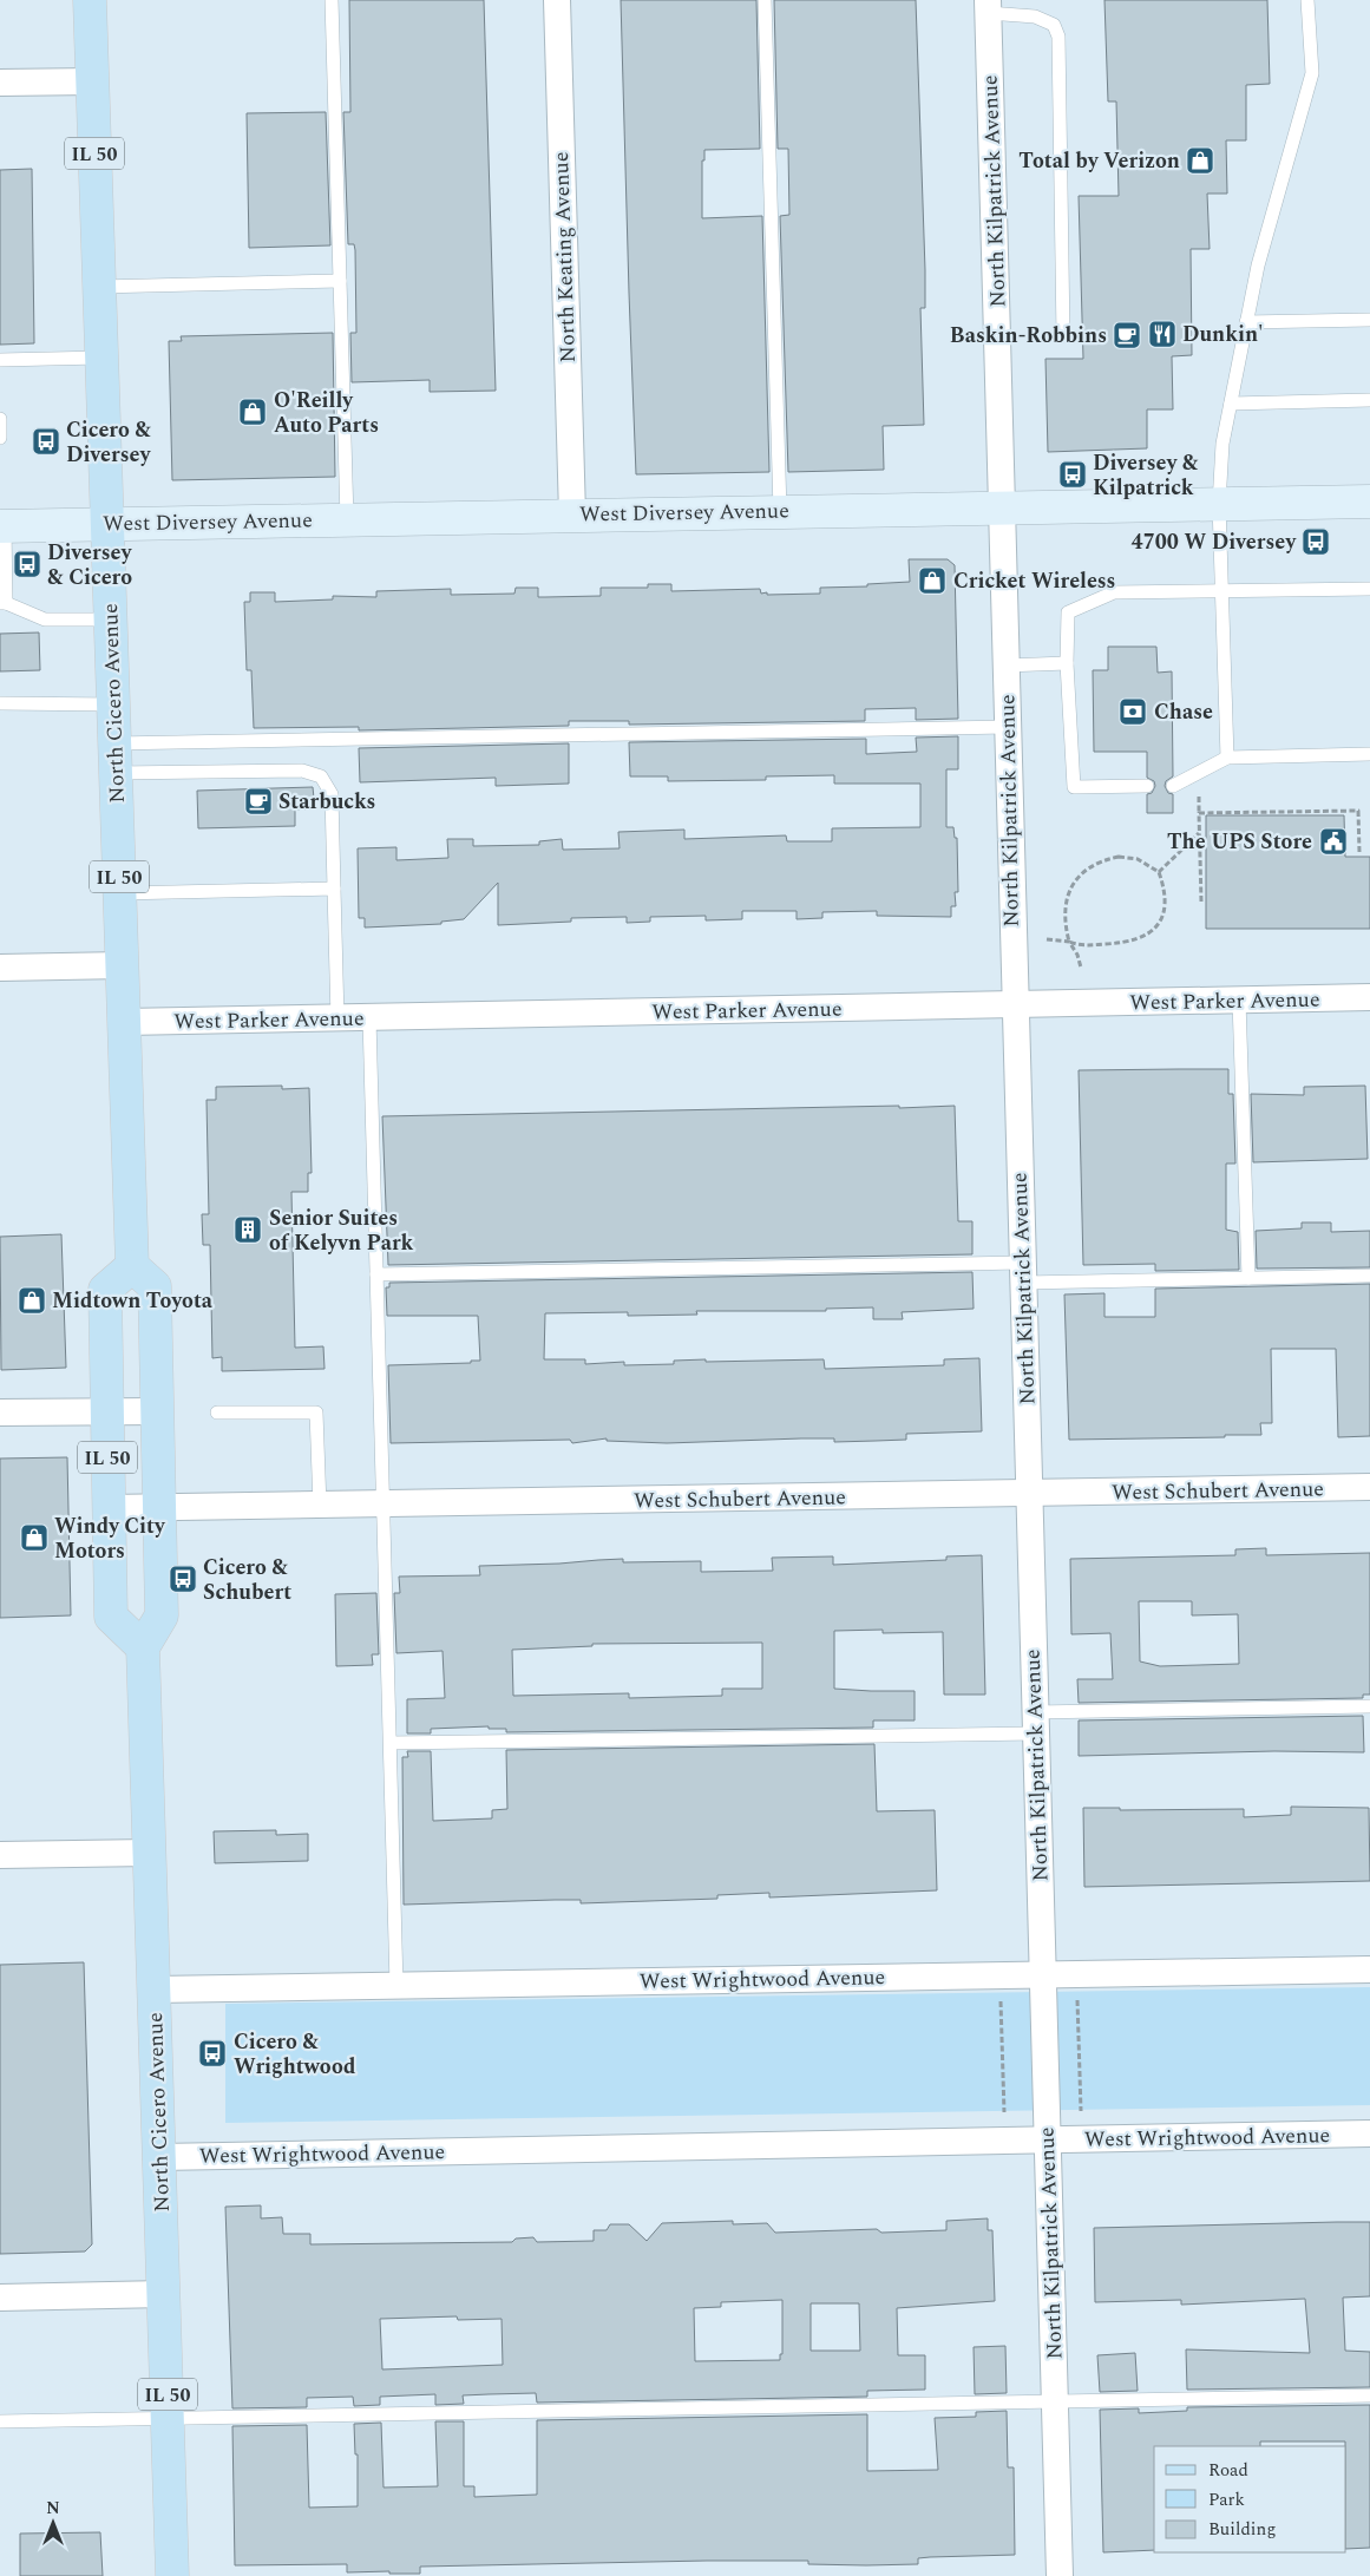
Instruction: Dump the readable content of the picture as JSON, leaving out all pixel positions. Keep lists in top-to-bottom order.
{
  "streets": {
    "main road": ["IL 50", "West Diversey Avenue", "North Cicero Avenue"],
    "street": [
      "North Kilpatrick Avenue",
      "North Keating Avenue",
      "West Parker Avenue",
      "West Schubert Avenue",
      "West Wrightwood Avenue"
    ]
  },
  "crossings": [
    ["IL 50", "North Cicero Avenue"],
    ["IL 50", "West Schubert Avenue"],
    ["North Kilpatrick Avenue", "West Diversey Avenue"],
    ["North Kilpatrick Avenue", "West Parker Avenue"],
    ["North Kilpatrick Avenue", "West Schubert Avenue"],
    ["North Kilpatrick Avenue", "West Wrightwood Avenue"],
    ["North Keating Avenue", "West Diversey Avenue"],
    ["West Diversey Avenue", "North Cicero Avenue"],
    ["North Cicero Avenue", "West Parker Avenue"],
    ["North Cicero Avenue", "West Wrightwood Avenue"]
  ],
  "places": {
    "shop": [
      "Total by Verizon",
      "O'Reilly Auto Parts",
      "Cricket Wireless",
      "Midtown Toyota",
      "Windy City Motors"
    ],
    "restaurant": ["Dunkin'"],
    "cafe": ["Baskin-Robbins", "Starbucks"],
    "bus stop": [
      "Cicero & Diversey",
      "Diversey & Kilpatrick",
      "4700 W Diversey",
      "Diversey & Cicero",
      "Cicero & Schubert",
      "Cicero & Wrightwood"
    ],
    "bank": ["Chase"],
    "public building": ["The UPS Store"],
    "building": ["Senior Suites of Kelyvn Park"]
  },
  "legend": ["Road", "Park", "Building"],
  "north": "top"
}
